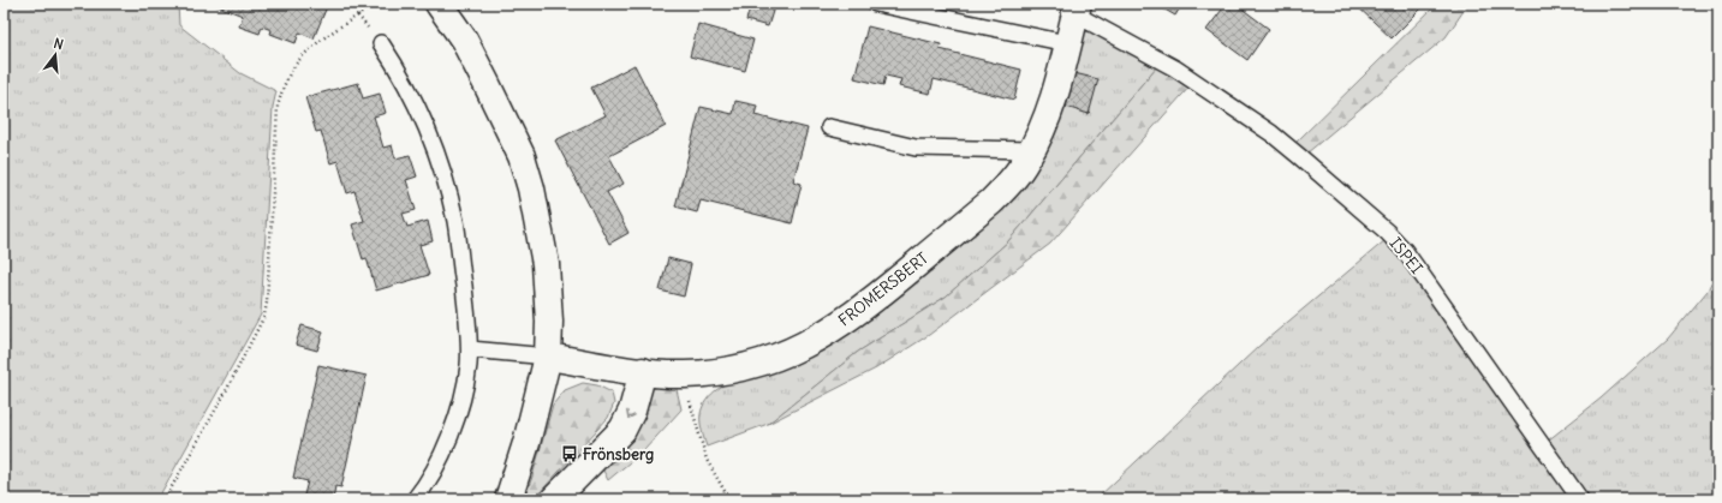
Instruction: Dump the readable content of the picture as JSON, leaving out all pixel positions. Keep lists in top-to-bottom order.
{
  "streets": {
    "street": ["FROMERSBERT"],
    "lane": ["ISPEI"]
  },
  "crossings": [
    ["ISPEI", "FROMERSBERT"]
  ],
  "places": {
    "bus stop": ["Frönsberg"]
  },
  "north": "top"
}
